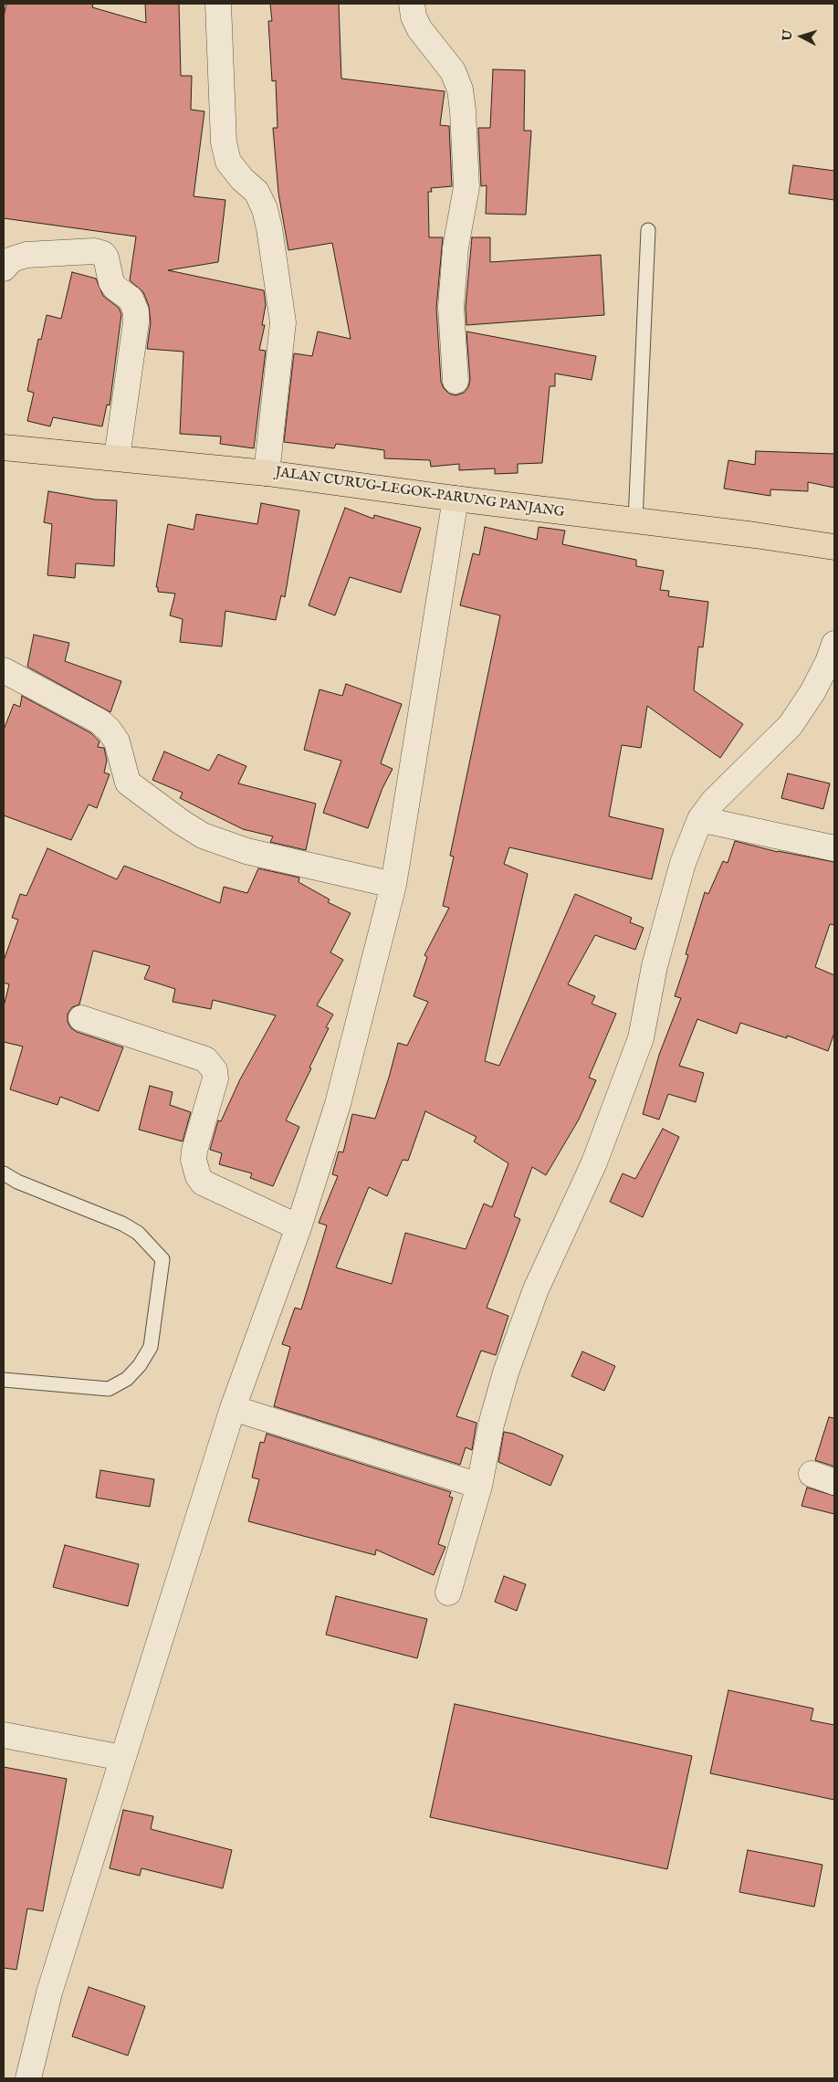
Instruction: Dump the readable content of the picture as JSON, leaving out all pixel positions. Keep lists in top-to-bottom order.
{
  "streets": {
    "main road": ["JALAN CURUG–LEGOK–PARUNG PANJANG"]
  },
  "north": "left"
}
